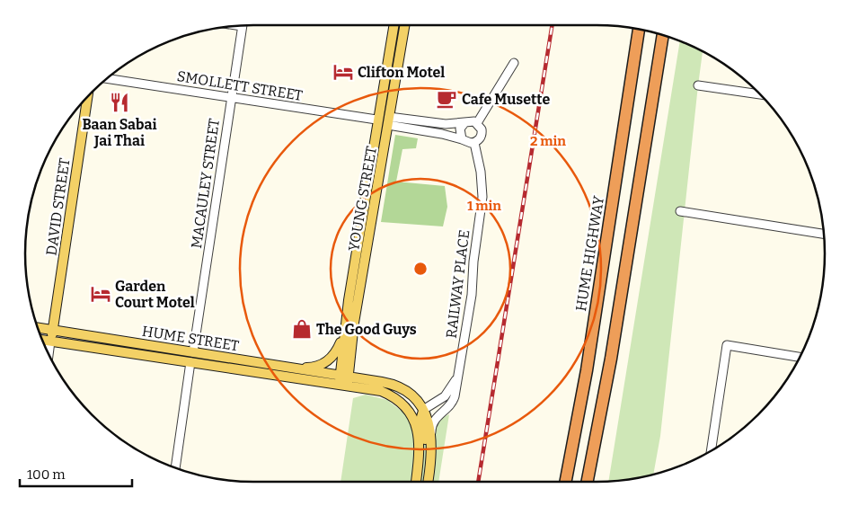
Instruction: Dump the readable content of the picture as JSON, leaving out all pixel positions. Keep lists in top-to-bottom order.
{
  "streets": {
    "highway": ["HUME HIGHWAY"],
    "main road": ["YOUNG STREET", "DAVID STREET", "HUME STREET"],
    "street": ["SMOLLETT STREET", "MACAULEY STREET", "RAILWAY PLACE"]
  },
  "crossings": [
    ["SMOLLETT STREET", "MACAULEY STREET"],
    ["SMOLLETT STREET", "YOUNG STREET"],
    ["MACAULEY STREET", "HUME STREET"],
    ["YOUNG STREET", "HUME STREET"],
    ["DAVID STREET", "HUME STREET"]
  ],
  "places": {
    "hotel": ["Clifton Motel", "Garden Court Motel"],
    "cafe": ["Cafe Musette"],
    "restaurant": ["Baan Sabai Jai Thai"],
    "shop": ["The Good Guys"]
  },
  "scale_bar": "100 m",
  "rings": ["2 min", "1 min"]
}
